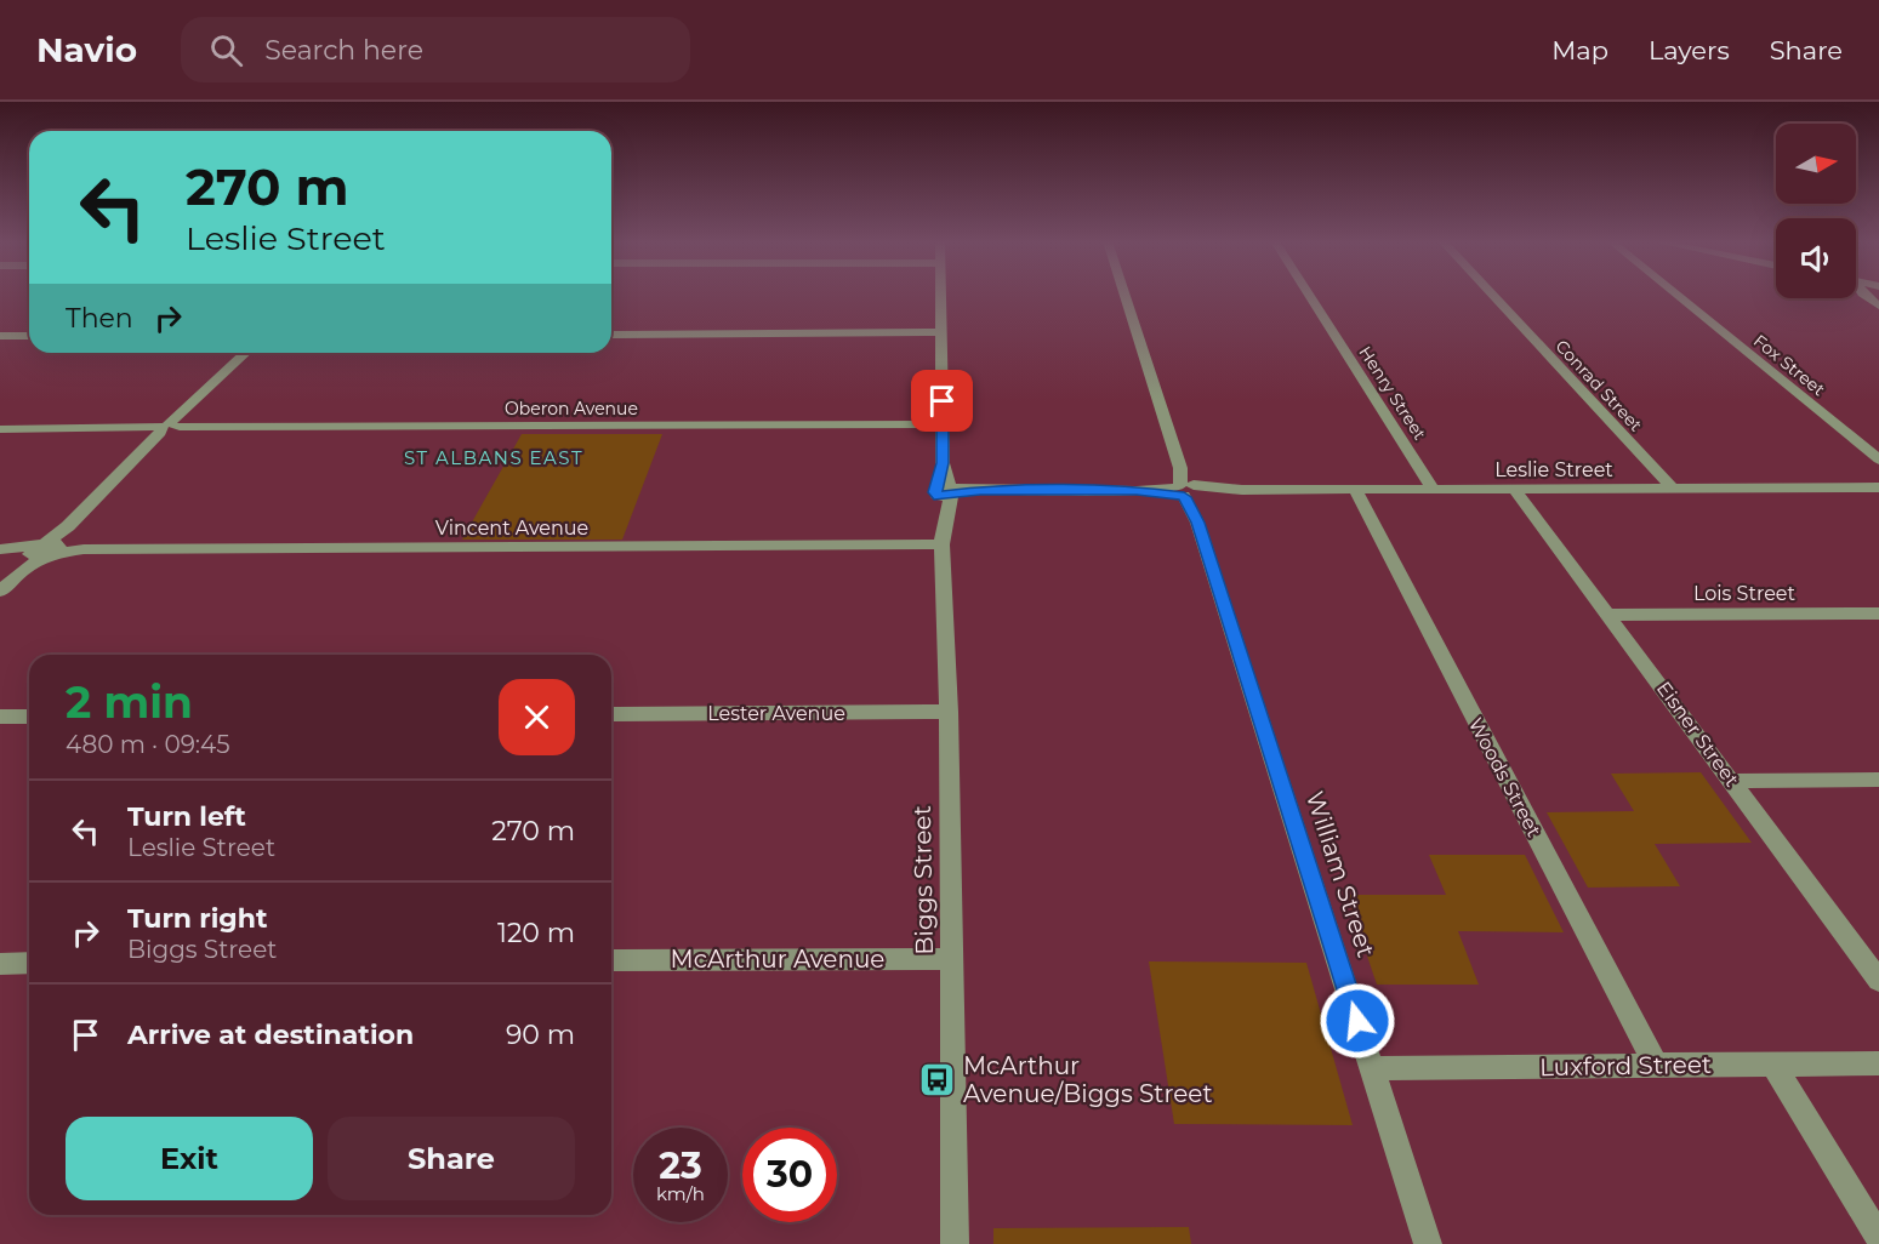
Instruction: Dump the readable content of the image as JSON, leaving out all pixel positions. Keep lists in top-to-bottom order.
{
  "streets": {
    "street": [
      "Fox Street",
      "Conrad Street",
      "Henry Street",
      "Oberon Avenue",
      "Leslie Street",
      "Vincent Avenue",
      "Lois Street",
      "Lester Avenue",
      "Eisner Street",
      "Woods Street",
      "William Street",
      "Biggs Street",
      "McArthur Avenue",
      "Luxford Street"
    ]
  },
  "crossings": [
    ["Conrad Street", "Leslie Street"],
    ["Henry Street", "Leslie Street"],
    ["Oberon Avenue", "Biggs Street"],
    ["Leslie Street", "Eisner Street"],
    ["Leslie Street", "Woods Street"],
    ["Leslie Street", "William Street"],
    ["Leslie Street", "Biggs Street"],
    ["Vincent Avenue", "Biggs Street"],
    ["Lois Street", "Eisner Street"],
    ["Lester Avenue", "Biggs Street"],
    ["Woods Street", "Luxford Street"],
    ["William Street", "Luxford Street"],
    ["Biggs Street", "McArthur Avenue"]
  ],
  "districts": ["ST ALBANS EAST"],
  "places": {
    "bus stop": ["McArthur Avenue/Biggs Street"]
  },
  "north": "right",
  "page": {
    "header": "Navio",
    "search": "Search here",
    "nav": ["Map", "Layers", "Share"],
    "turn": ["270 m", "Leslie Street"],
    "then": "Then",
    "heading": ["2 min", "480 m · 09:45"],
    "list": [
      {
        "name": "Turn left",
        "note": "Leslie Street",
        "value": "270 m"
      },
      {
        "name": "Turn right",
        "note": "Biggs Street",
        "value": "120 m"
      },
      {
        "name": "Arrive at destination",
        "value": "90 m"
      }
    ],
    "buttons": ["Exit", "Share"],
    "speed": "23 km/h",
    "limit": "30"
  }
}
